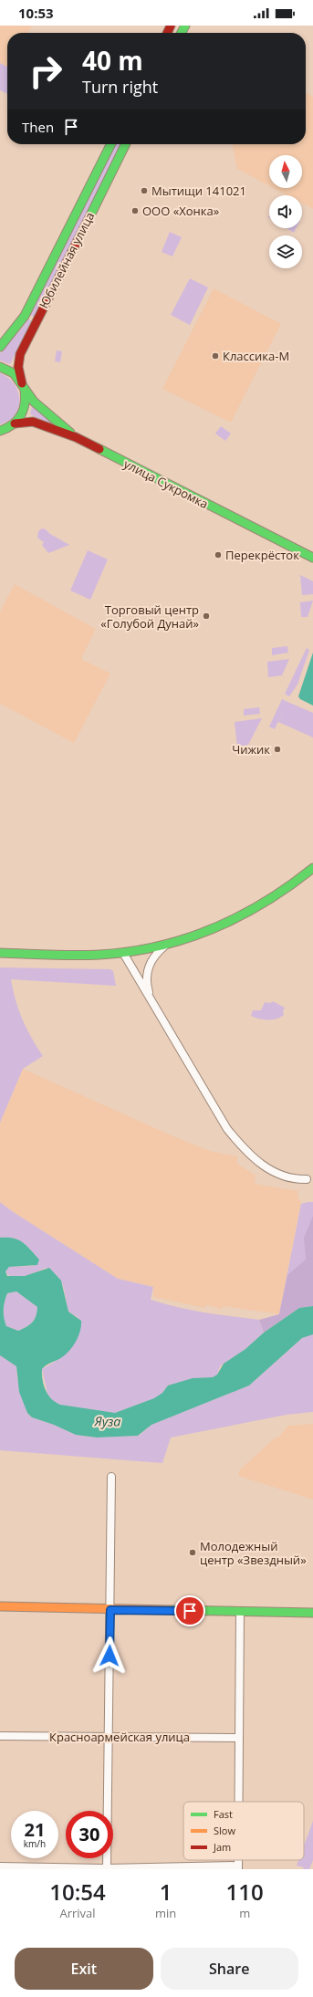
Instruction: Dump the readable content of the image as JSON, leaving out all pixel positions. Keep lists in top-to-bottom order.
{
  "streets": {
    "main road": ["Юбилейная улица", "улица Сукромка"],
    "street": ["Красноармейская улица"]
  },
  "crossings": [
    ["Юбилейная улица", "улица Сукромка"]
  ],
  "water": ["Яуза"],
  "places": [
    "Мытищи 141021",
    "ООО «Хонка»",
    "Классика-М",
    "Перекрёсток",
    "Торговый центр «Голубой Дунай»",
    "Чижик",
    "Молодежный центр «Звездный»"
  ],
  "legend": ["Fast", "Slow", "Jam"],
  "north": "top",
  "page": {
    "status": "10:53",
    "turn": ["40 m", "Turn right"],
    "then": "Then",
    "speed": "21 km/h",
    "limit": "30",
    "eta": [
      "10:54",
      "Arrival",
      "1",
      "min",
      "110",
      "m"
    ],
    "buttons": ["Exit", "Share"]
  }
}
